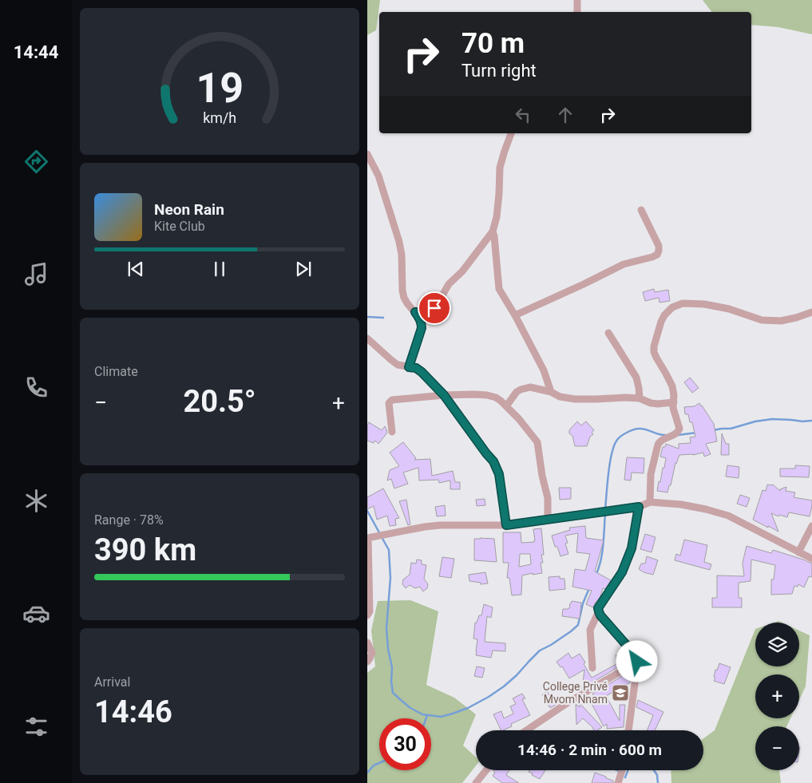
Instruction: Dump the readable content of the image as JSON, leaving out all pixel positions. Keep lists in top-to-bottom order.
{
  "places": {
    "school or university": ["College Privé Mvom Nnam"]
  },
  "page": {
    "tabs": "14:44",
    "turn": ["70 m", "Turn right"],
    "song": ["Neon Rain", "Kite Club"],
    "tile": [
      "Climate",
      ["Range · 78%", "390 km"],
      ["Arrival", "14:46"]
    ],
    "heat": ["−", "20.5°", "+"],
    "map_buttons": ["+", "−"],
    "limit": "30",
    "trip": "14:46 · 2 min · 600 m",
    "gauge": ["19", "km/h"]
  }
}
